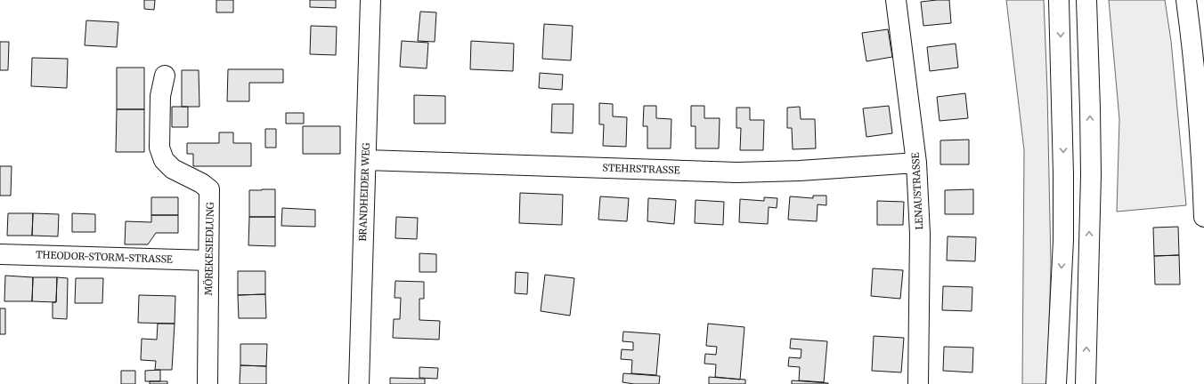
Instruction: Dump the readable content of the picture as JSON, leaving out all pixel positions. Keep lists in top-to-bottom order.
{
  "streets": {
    "main road": [
      "STEHRSTRASSE",
      "LENAUSTRASSE",
      "BRANDHEIDER WEG",
      "MÖREKESIEDLUNG",
      "THEODOR-STORM-STRASSE"
    ]
  },
  "crossings": [
    ["STEHRSTRASSE", "LENAUSTRASSE"],
    ["STEHRSTRASSE", "BRANDHEIDER WEG"],
    ["MÖREKESIEDLUNG", "THEODOR-STORM-STRASSE"]
  ]
}
